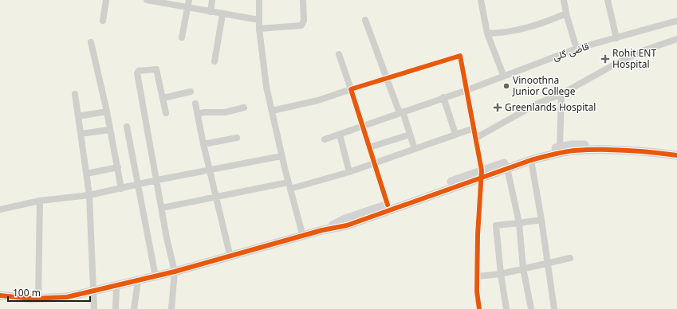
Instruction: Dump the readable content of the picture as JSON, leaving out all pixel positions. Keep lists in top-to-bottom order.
{
  "streets": {
    "street": ["قاضی گلی"]
  },
  "places": {
    "health": ["Rohit ENT Hospital", "Greenlands Hospital"],
    "other": ["Vinoothna Junior College"]
  },
  "scale_bar": "100 m"
}
